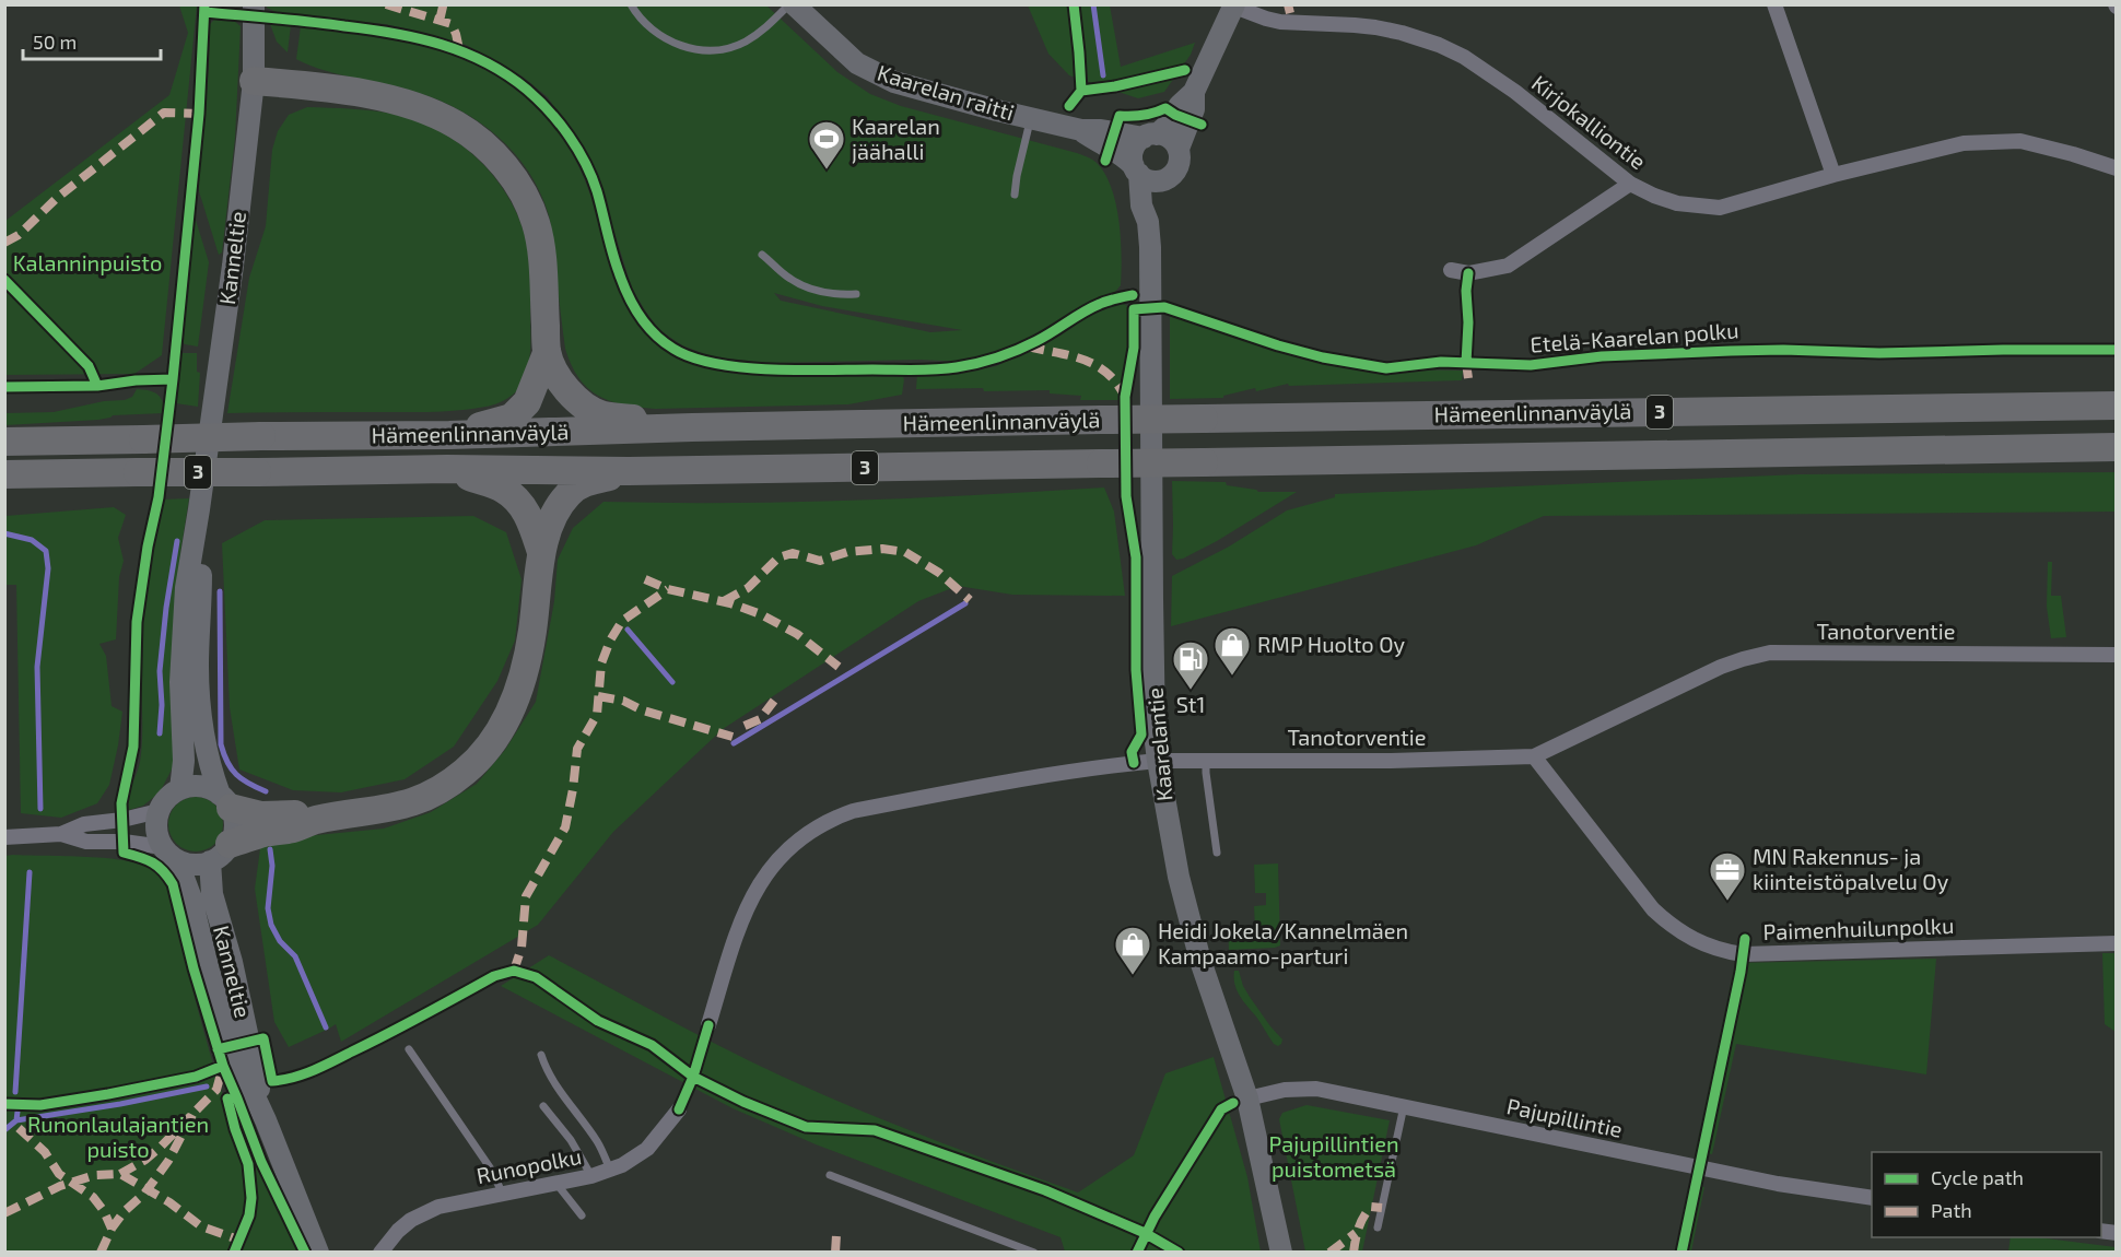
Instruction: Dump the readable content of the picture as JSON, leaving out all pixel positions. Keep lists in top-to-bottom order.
{
  "streets": {
    "highway": ["3", "Hämeenlinnanväylä"],
    "main road": ["Kaarelan raitti", "Kanneltie", "Kaarelantie"],
    "street": [
      "Kirjokalliontie",
      "Tanotorventie",
      "Paimenhuilunpolku",
      "Pajupillintie",
      "Runopolku"
    ],
    "cycle path": ["Etelä-Kaarelan polku"]
  },
  "crossings": [
    ["Kaarelan raitti", "Kaarelantie"],
    ["Tanotorventie", "Kaarelantie"],
    ["Tanotorventie", "Paimenhuilunpolku"],
    ["Kaarelantie", "Pajupillintie"]
  ],
  "parks": ["Kalanninpuisto", "Runonlaulajantien puisto", "Pajupillintien puistometsä"],
  "places": {
    "sports": ["Kaarelan jäähalli"],
    "shop": ["RMP Huolto Oy", "Heidi Jokela/Kannelmäen Kampaamo-parturi"],
    "fuel station": ["St1"],
    "office": ["MN Rakennus- ja kiinteistöpalvelu Oy"]
  },
  "legend": ["Cycle path", "Path"],
  "scale_bar": "50 m"
}
